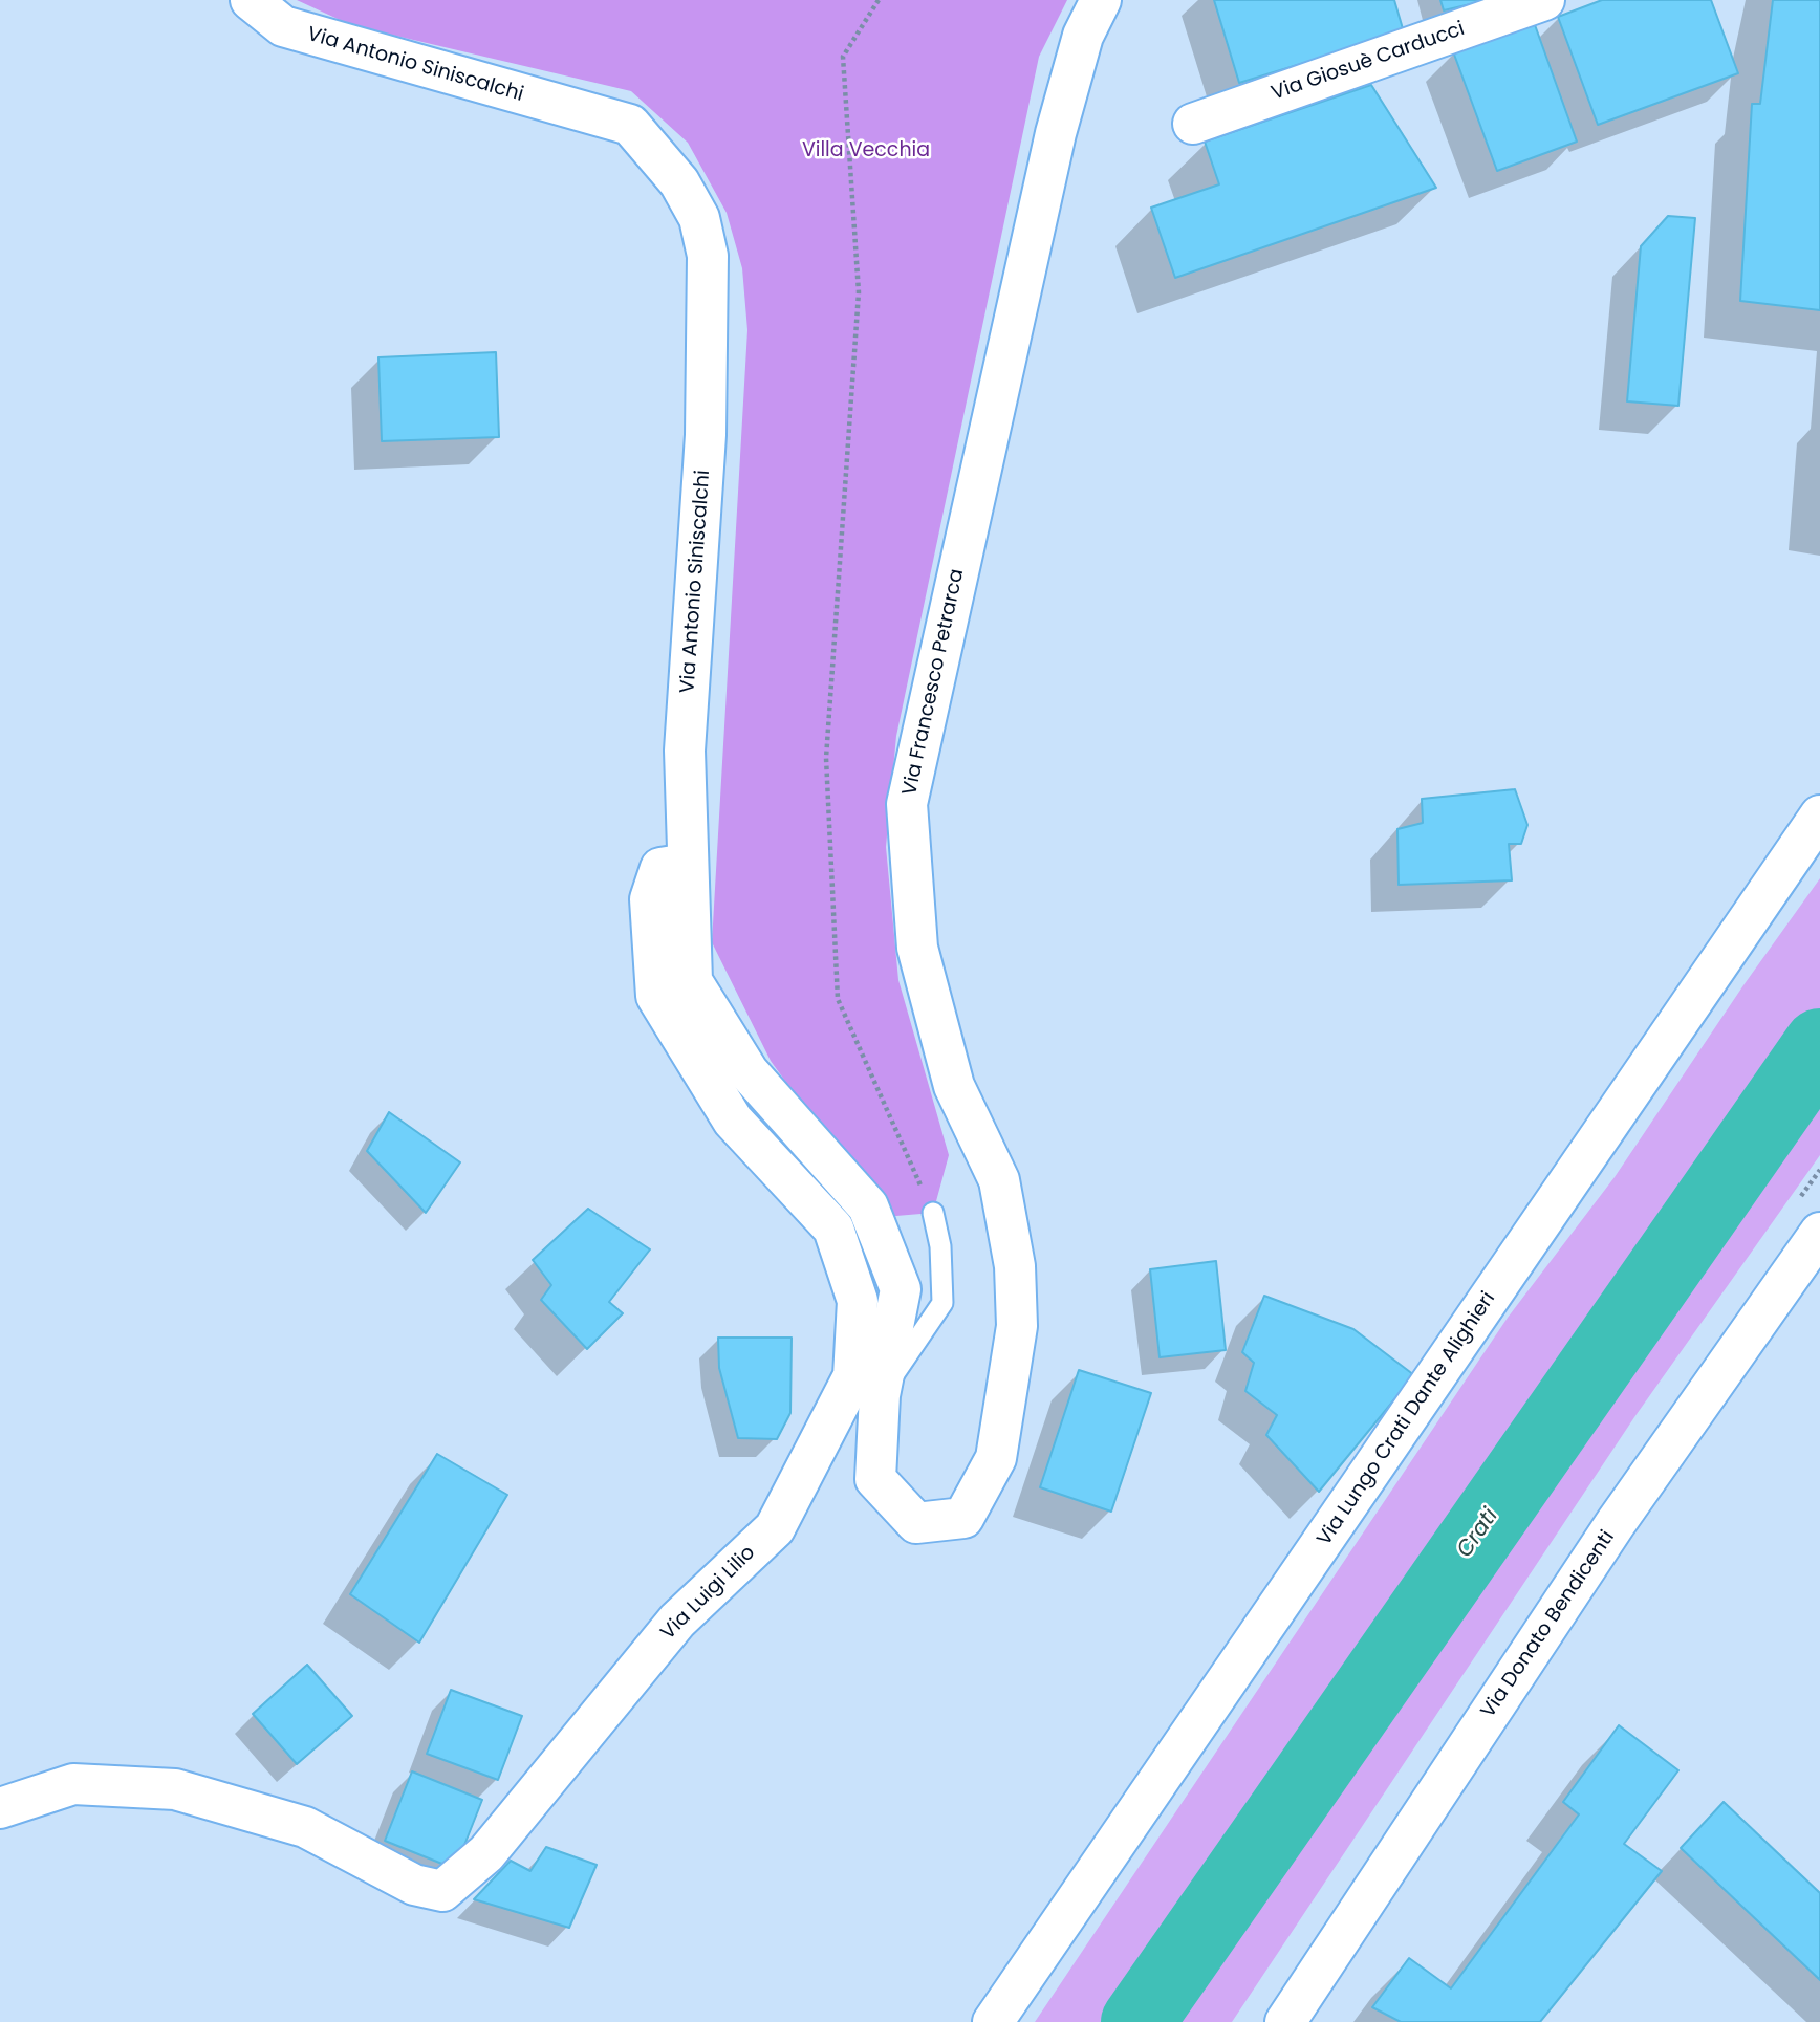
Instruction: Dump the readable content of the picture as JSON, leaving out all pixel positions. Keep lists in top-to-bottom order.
{
  "streets": {
    "street": [
      "Via Giosuè Carducci",
      "Via Antonio Siniscalchi",
      "Via Francesco Petrarca",
      "Via Lungo Crati Dante Alighieri",
      "Via Luigi Lilio",
      "Via Donato Bendicenti"
    ]
  },
  "crossings": [
    ["Via Antonio Siniscalchi", "Via Francesco Petrarca"],
    ["Via Antonio Siniscalchi", "Via Luigi Lilio"]
  ],
  "water": ["Crati"],
  "parks": ["Villa Vecchia"]
}
